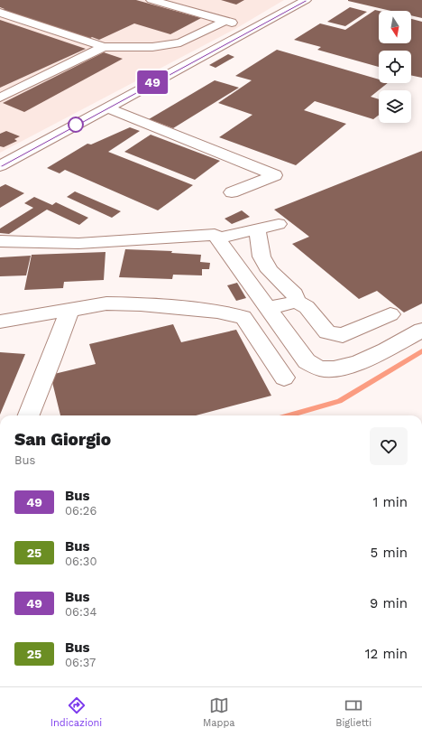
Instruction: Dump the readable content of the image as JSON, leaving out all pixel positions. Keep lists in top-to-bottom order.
{
  "lines": ["bus line 49"],
  "north": "bottom",
  "page": {
    "on_map": "49",
    "heading": ["San Giorgio", "Bus"],
    "list": [
      {
        "mark": "49",
        "name": "Bus",
        "note": "06:26",
        "value": "1 min"
      },
      {
        "mark": "25",
        "name": "Bus",
        "note": "06:30",
        "value": "5 min"
      },
      {
        "mark": "49",
        "name": "Bus",
        "note": "06:34",
        "value": "9 min"
      },
      {
        "mark": "25",
        "name": "Bus",
        "note": "06:37",
        "value": "12 min"
      }
    ],
    "tabs": ["Indicazioni", "Mappa", "Biglietti"]
  }
}
